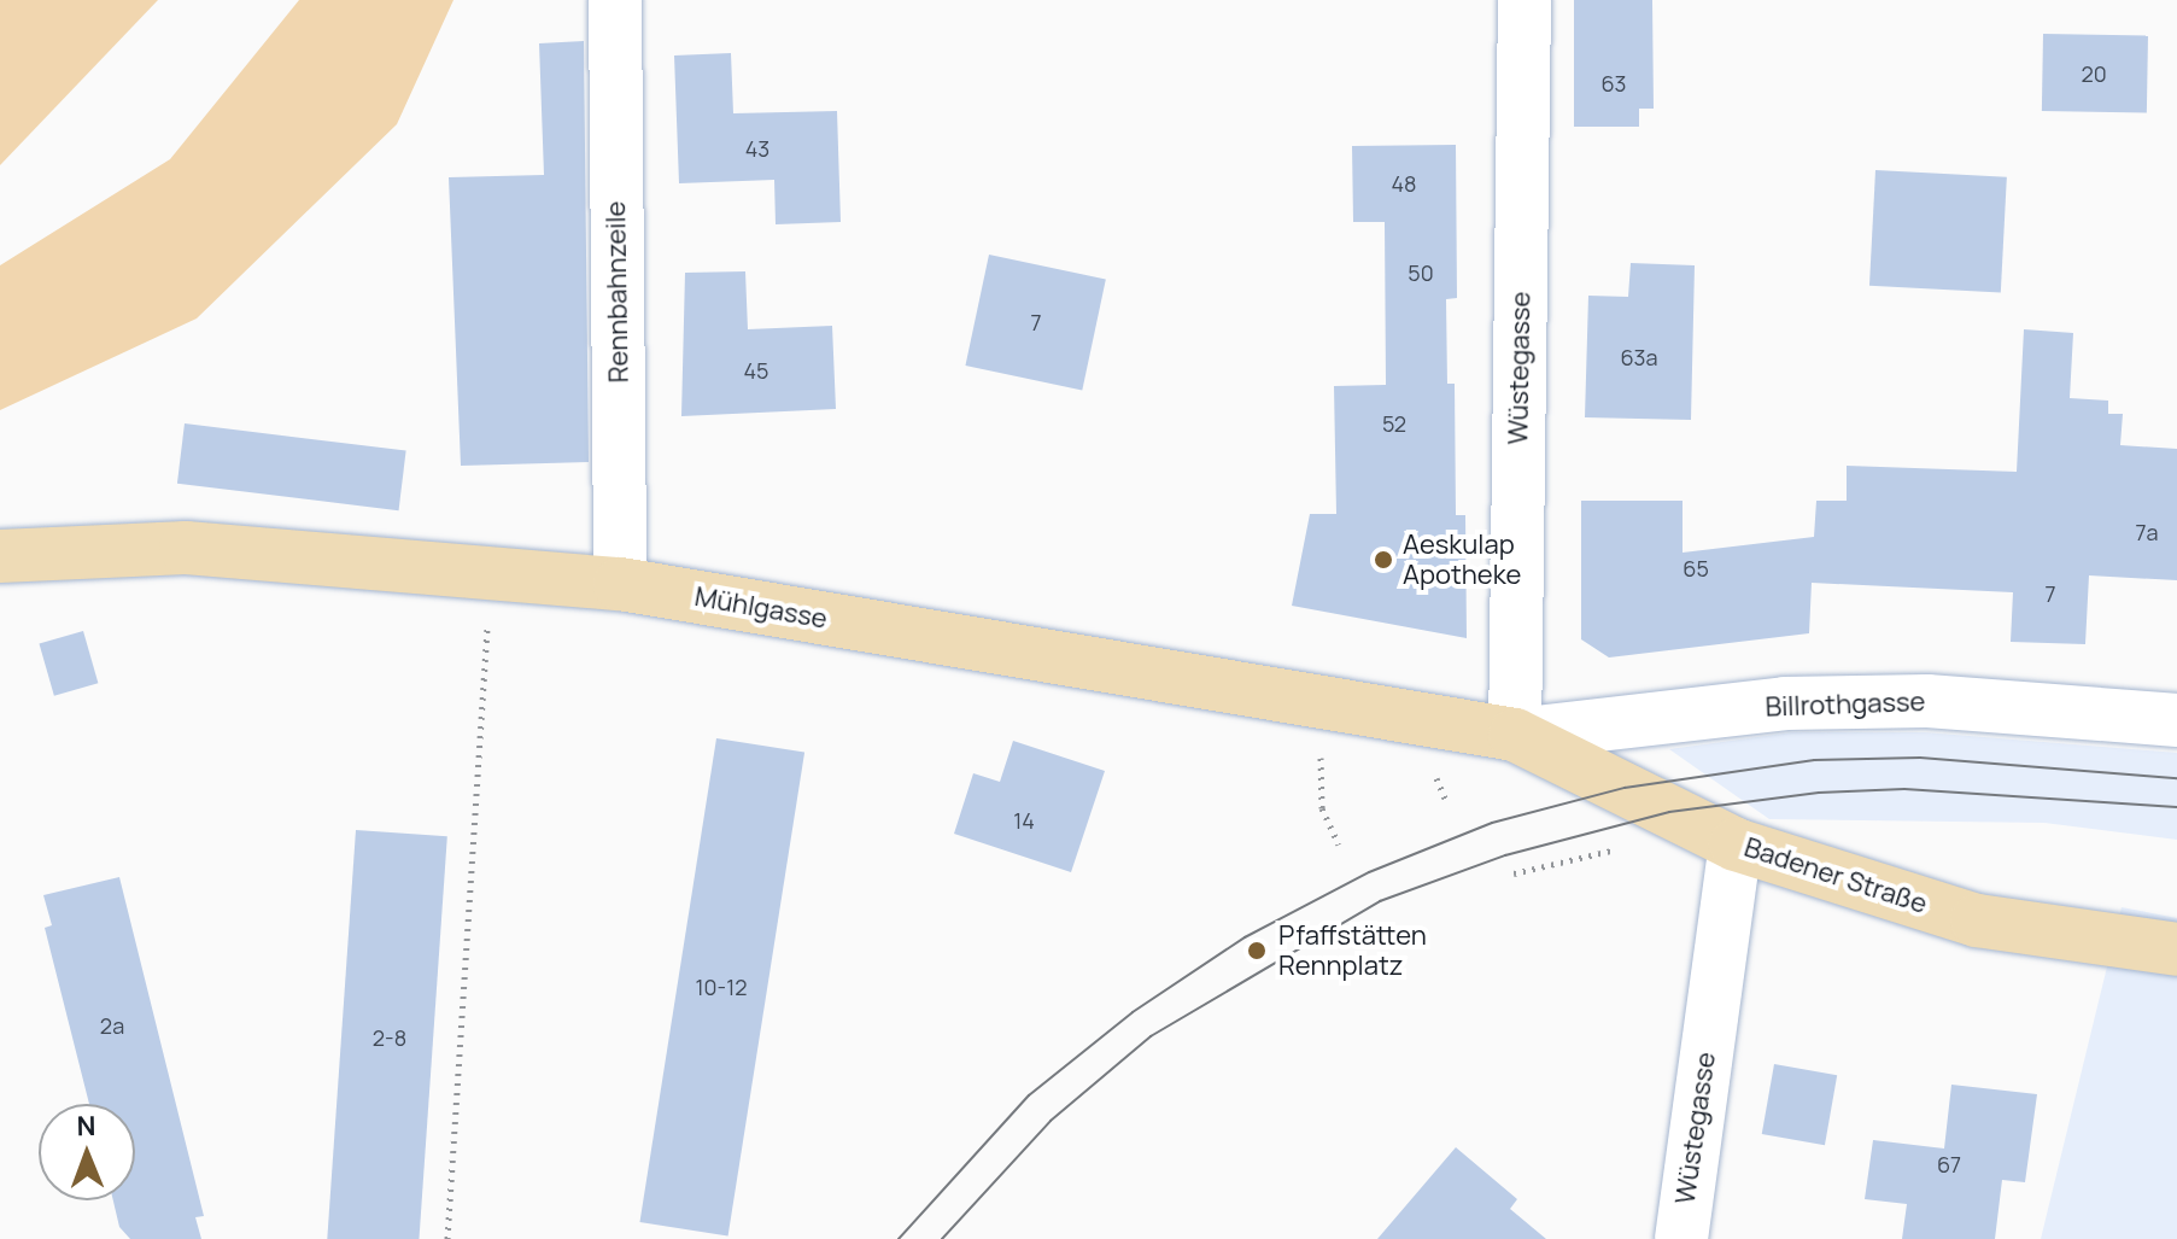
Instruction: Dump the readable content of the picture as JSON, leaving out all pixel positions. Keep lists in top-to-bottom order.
{
  "streets": {
    "street": [
      "Rennbahnzeile",
      "Wüstegasse",
      "Mühlgasse",
      "Billrothgasse",
      "Badener Straße"
    ]
  },
  "crossings": [
    ["Rennbahnzeile", "Mühlgasse"],
    ["Wüstegasse", "Mühlgasse"],
    ["Wüstegasse", "Billrothgasse"],
    ["Wüstegasse", "Badener Straße"],
    ["Mühlgasse", "Billrothgasse"],
    ["Mühlgasse", "Badener Straße"],
    ["Billrothgasse", "Badener Straße"]
  ],
  "places": ["Aeskulap Apotheke", "Pfaffstätten Rennplatz"],
  "house_numbers": [
    "20",
    "63",
    "43",
    "48",
    "50",
    "7",
    "63a",
    "45",
    "52",
    "7a",
    "65",
    "7",
    "14",
    "10-12",
    "2a",
    "2-8",
    "67"
  ],
  "north": "top"
}
